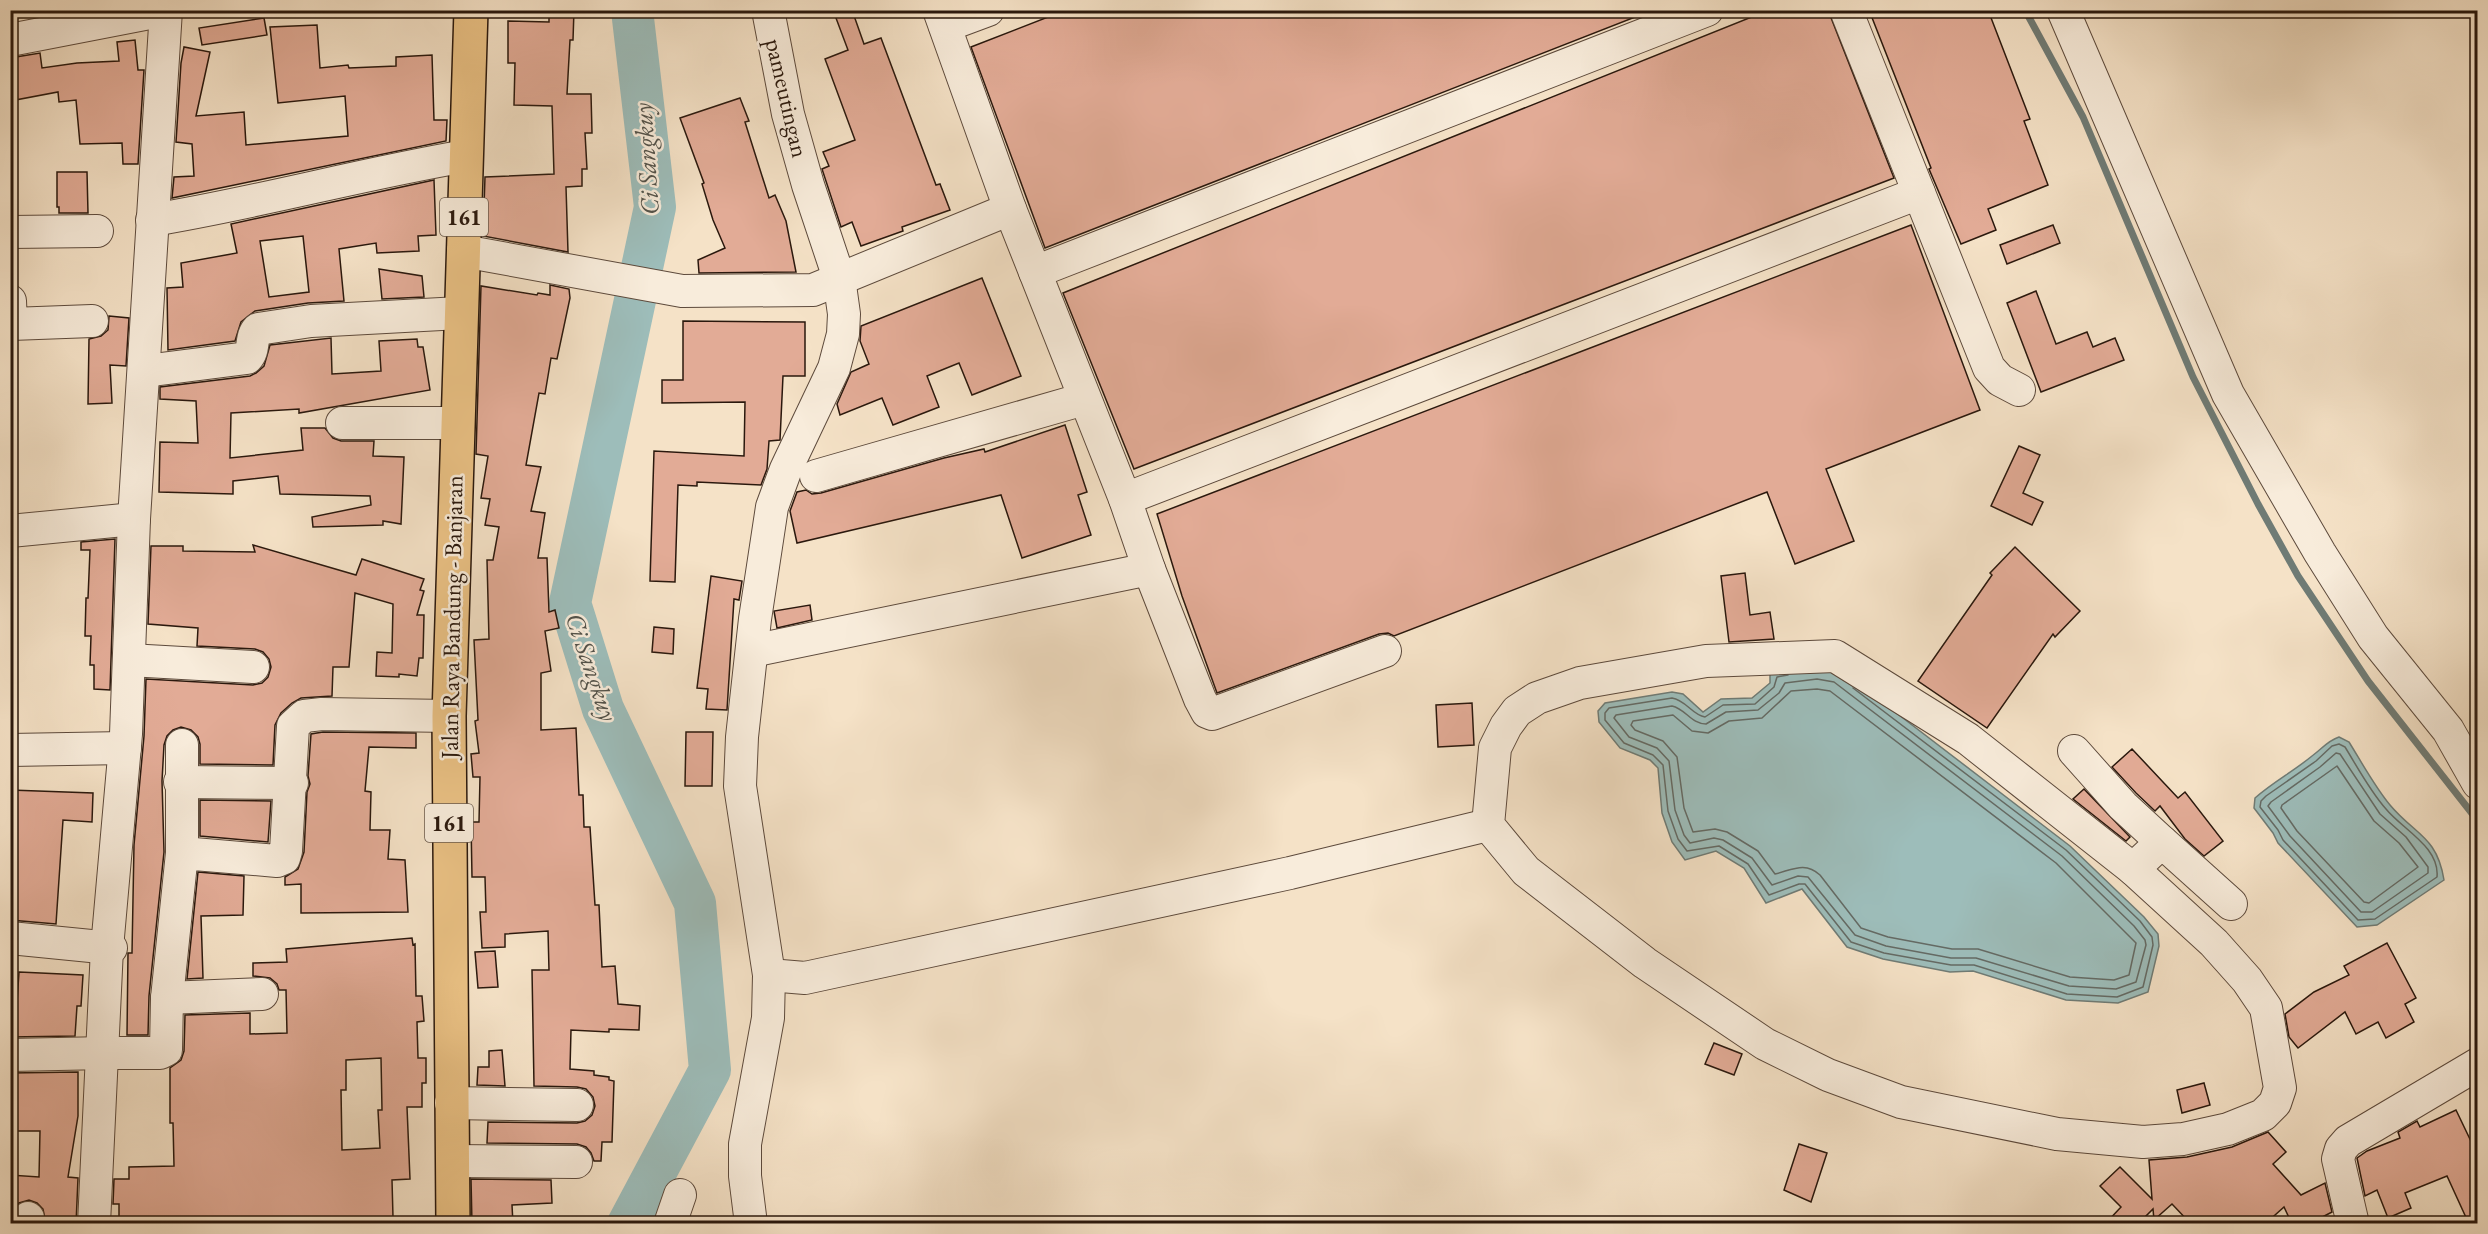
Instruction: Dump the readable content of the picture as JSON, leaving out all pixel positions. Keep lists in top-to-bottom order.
{
  "streets": {
    "main road": ["161", "Jalan Raya Bandung - Banjaran"],
    "street": ["pameutingan"]
  },
  "water": ["Ci Sangkuy"]
}
